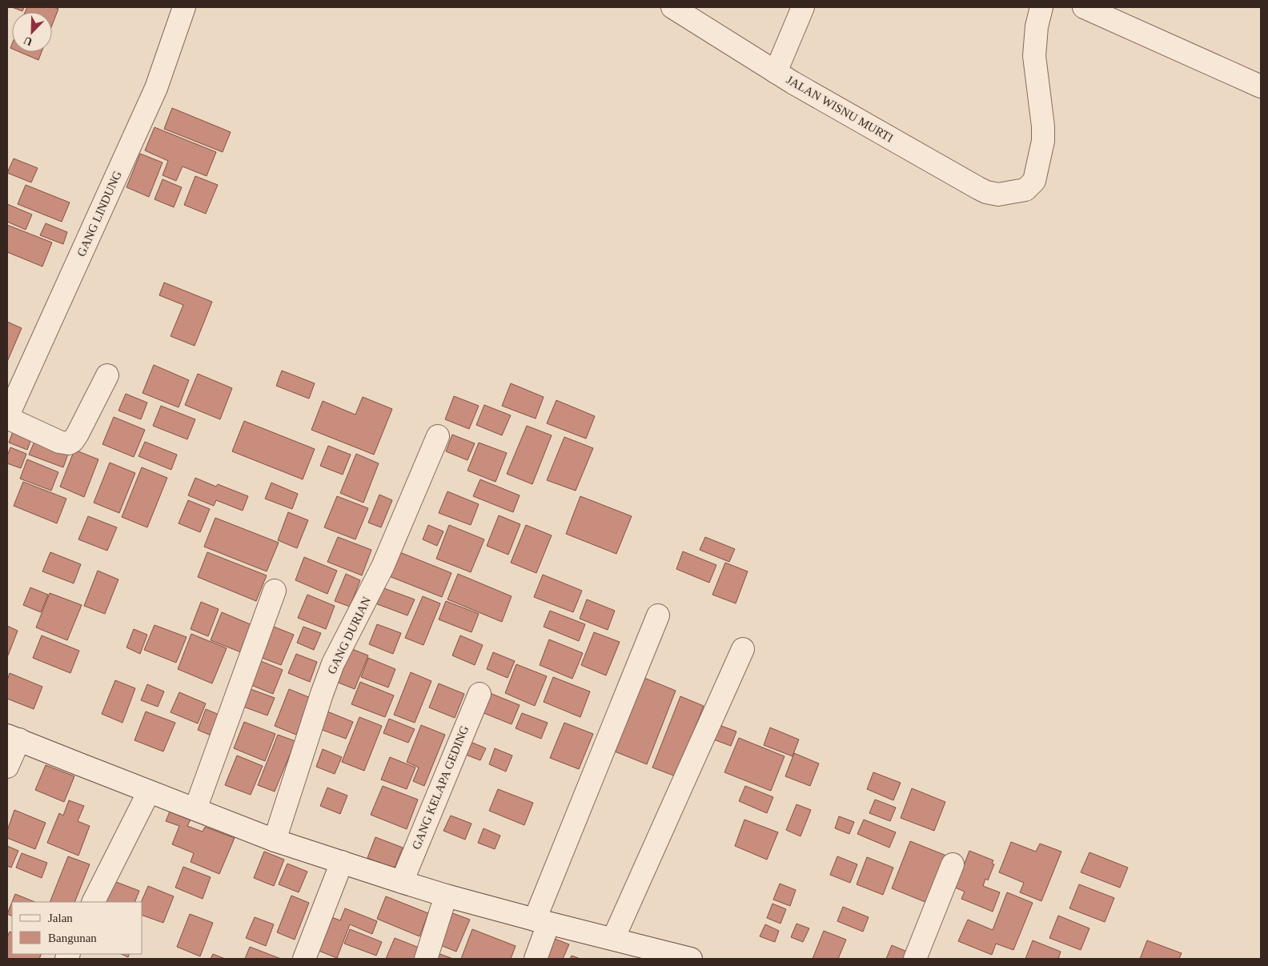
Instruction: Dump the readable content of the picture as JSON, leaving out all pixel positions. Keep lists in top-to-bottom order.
{
  "streets": {
    "street": [
      "JALAN WISNU MURTI",
      "GANG LINDUNG",
      "GANG DURIAN",
      "GANG KELAPA GEDING"
    ]
  },
  "legend": ["Jalan", "Bangunan"],
  "north": "bottom left"
}
